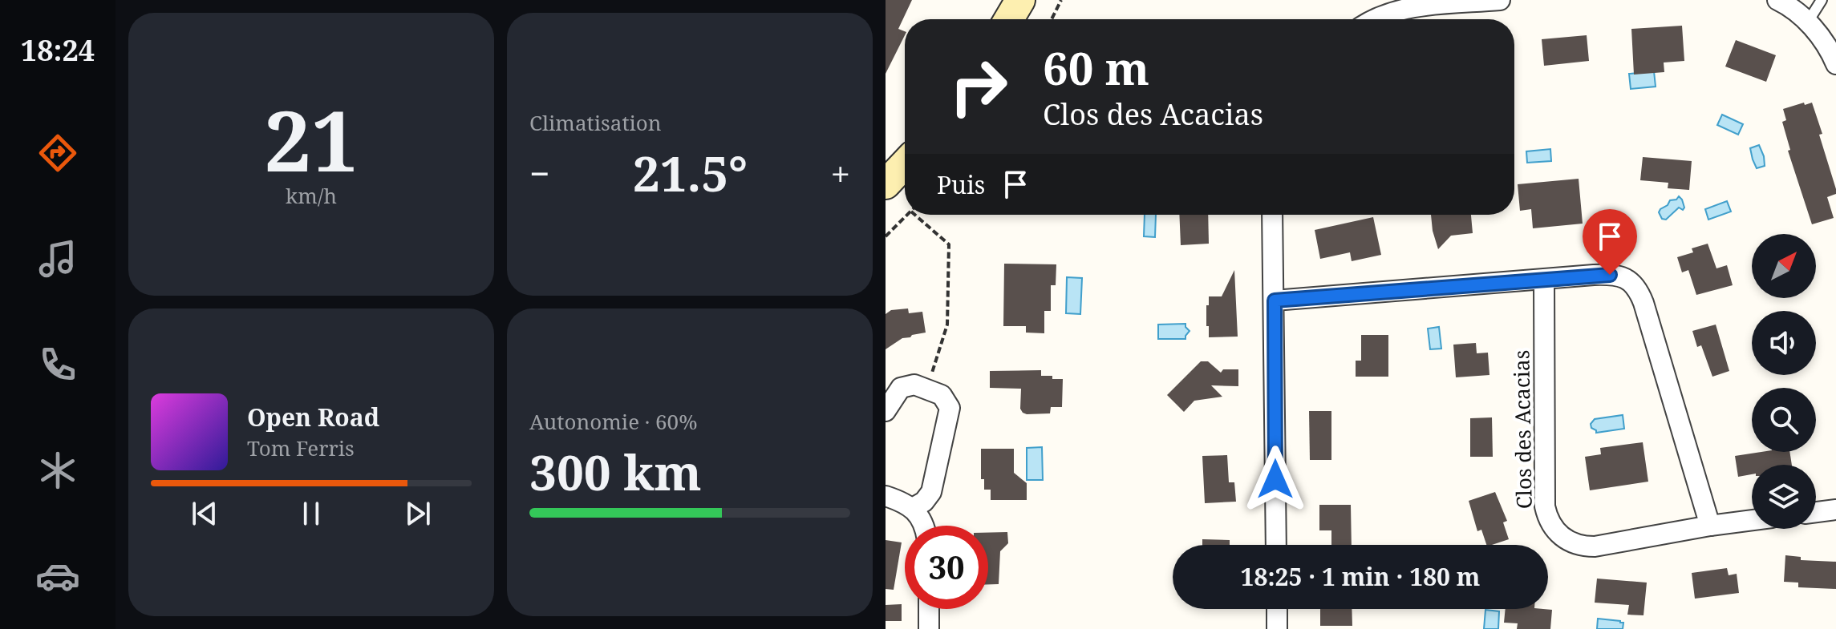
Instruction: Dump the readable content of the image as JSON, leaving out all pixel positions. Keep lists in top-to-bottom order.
{
  "streets": {
    "street": ["Clos des Acacias"]
  },
  "north": "top right",
  "page": {
    "tabs": "18:24",
    "tile": [
      ["21", "km/h"],
      "Climatisation",
      ["Autonomie · 60%", "300 km"]
    ],
    "turn": ["60 m", "Clos des Acacias"],
    "heat": ["−", "21.5°", "+"],
    "then": "Puis",
    "song": ["Open Road", "Tom Ferris"],
    "limit": "30",
    "trip": "18:25 · 1 min · 180 m"
  }
}
